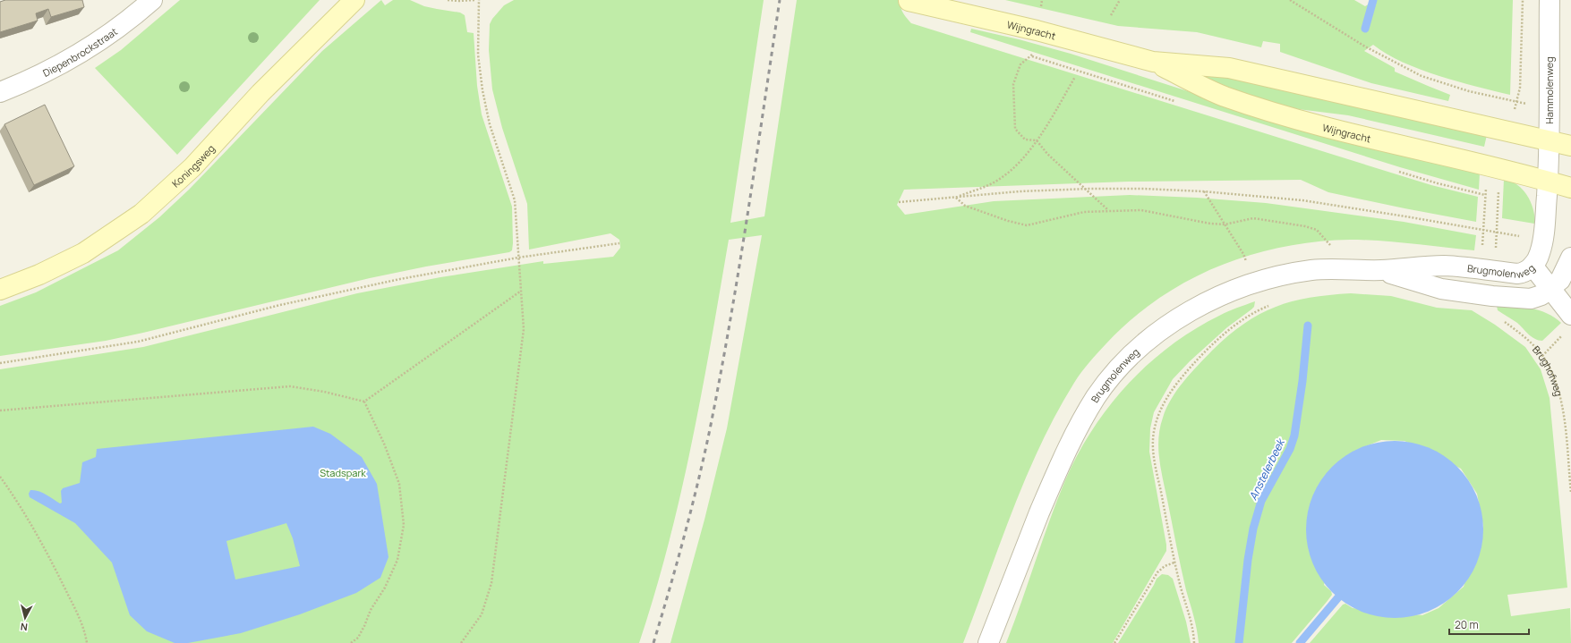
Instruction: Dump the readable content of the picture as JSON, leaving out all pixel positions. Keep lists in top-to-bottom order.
{
  "streets": {
    "main road": ["Wijngracht", "Koningsweg"],
    "street": ["Diepenbrockstraat", "Hammolenweg", "Brugmolenweg"],
    "path": ["Brughofweg"]
  },
  "crossings": [
    ["Wijngracht", "Hammolenweg"],
    ["Wijngracht", "Brugmolenweg"],
    ["Hammolenweg", "Brugmolenweg"]
  ],
  "water": ["Anstelerbeek"],
  "parks": ["Stadspark"],
  "scale_bar": "20 m",
  "north": "bottom"
}
